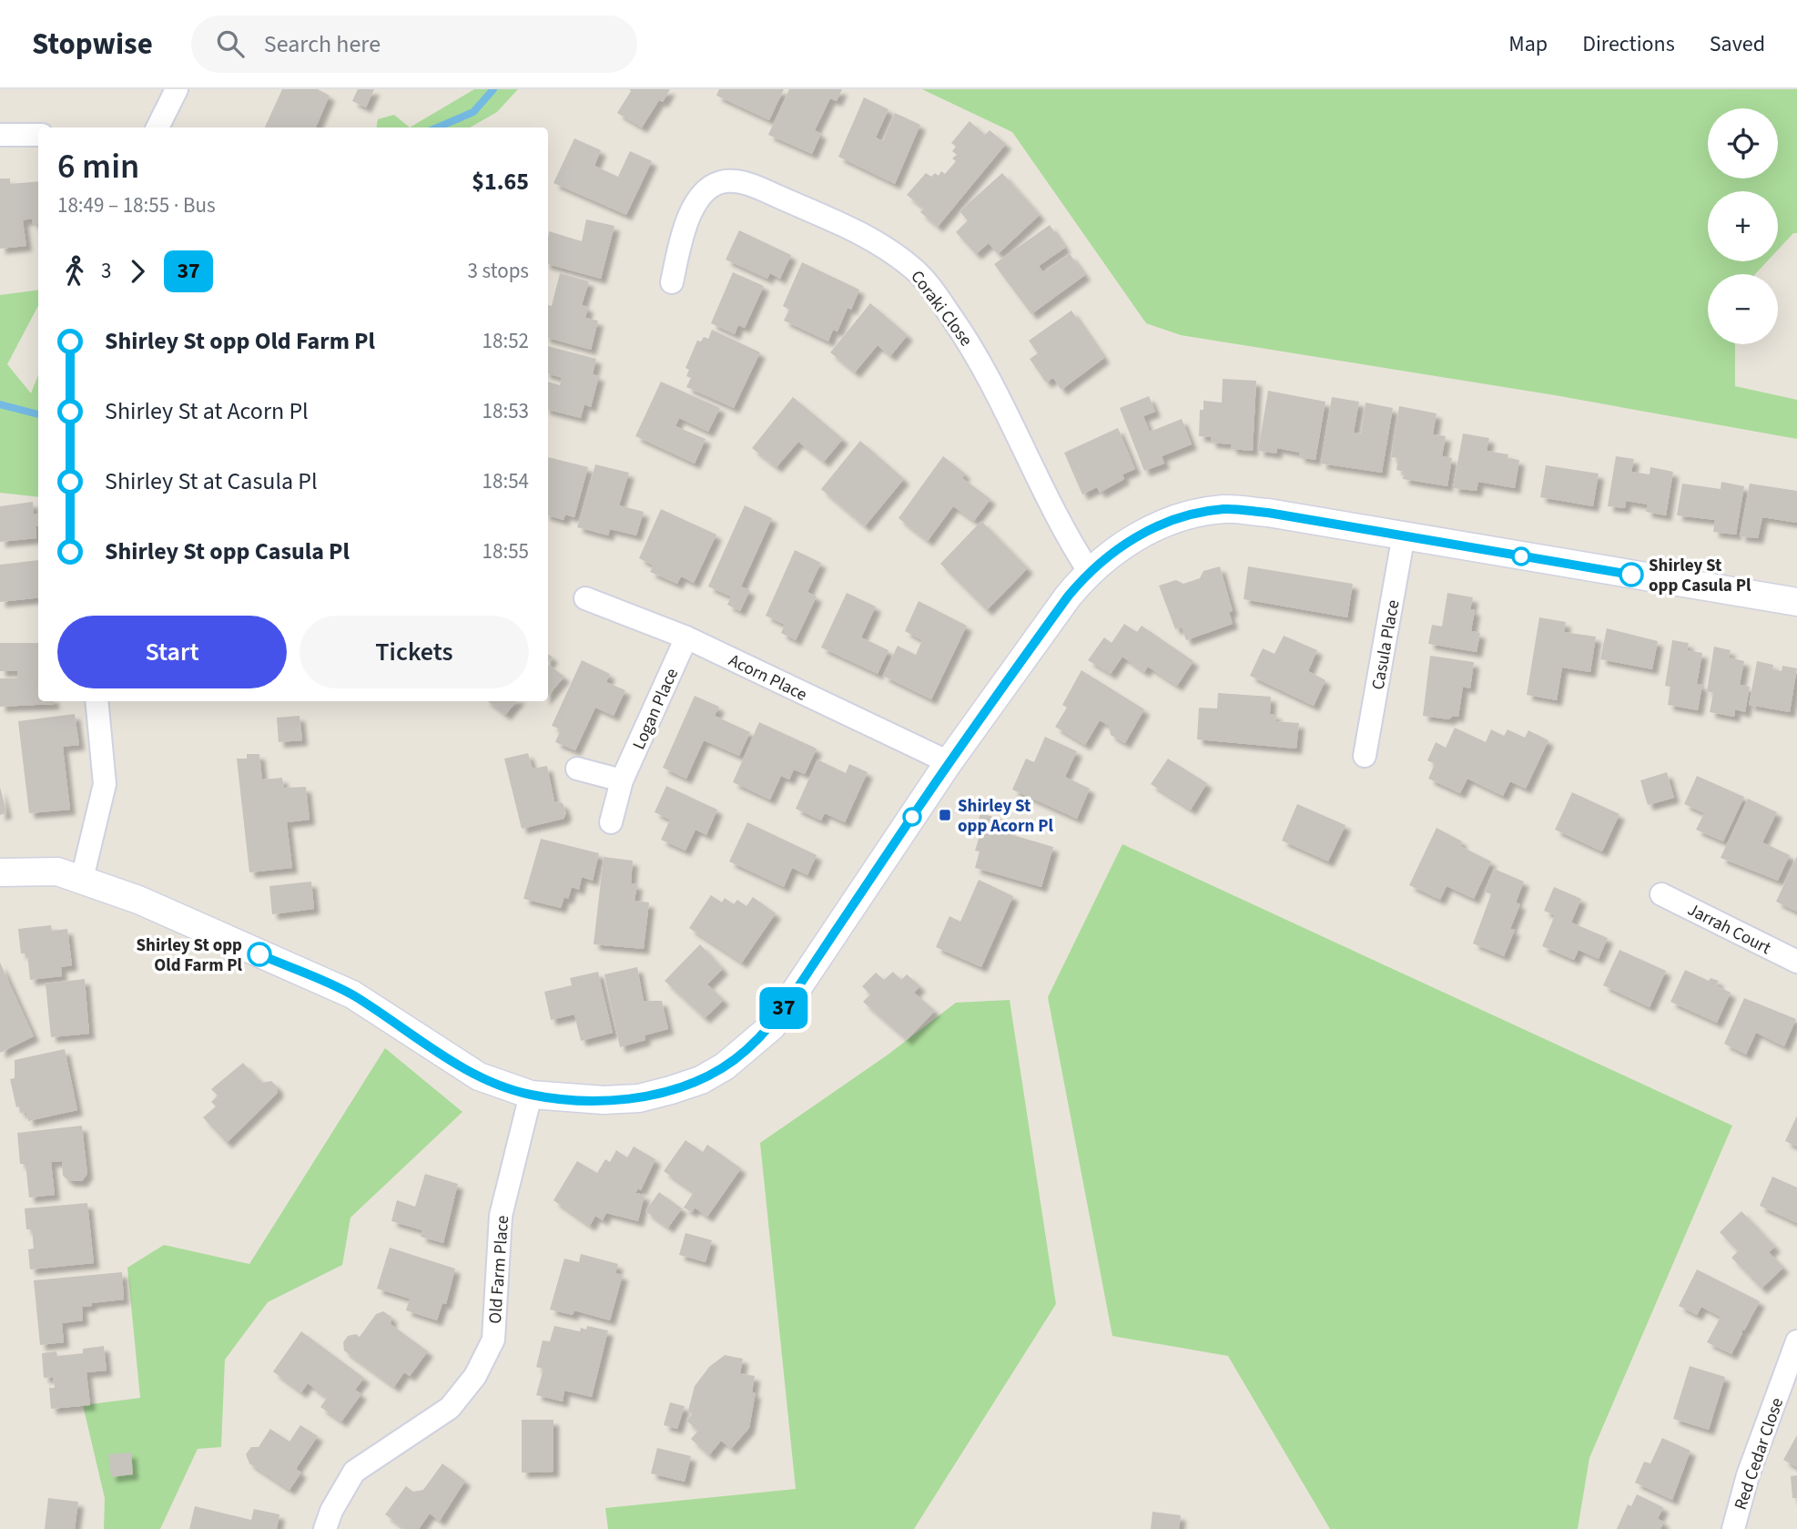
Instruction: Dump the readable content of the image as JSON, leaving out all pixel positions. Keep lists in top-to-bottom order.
{
  "streets": {
    "street": [
      "Coraki Close",
      "Casula Place",
      "Acorn Place",
      "Logan Place",
      "Jarrah Court",
      "Old Farm Place",
      "Red Cedar Close"
    ]
  },
  "crossings": [
    ["Acorn Place", "Logan Place"]
  ],
  "places": {
    "other": ["Shirley St opp Casula Pl", "Shirley St opp Old Farm Pl"],
    "transit": ["Shirley St opp Acorn Pl"]
  },
  "lines": ["bus line 37"],
  "page": {
    "header": "Stopwise",
    "search": "Search here",
    "nav": ["Map", "Directions", "Saved"],
    "on_map": "37",
    "map_buttons": ["+", "−"],
    "heading": ["6 min", "18:49 – 18:55 · Bus", "$1.65"],
    "legs": ["3", "37", "3 stops"],
    "list": [
      {
        "name": "Shirley St opp Old Farm Pl",
        "value": "18:52"
      },
      {
        "name": "Shirley St at Acorn Pl",
        "value": "18:53"
      },
      {
        "name": "Shirley St at Casula Pl",
        "value": "18:54"
      },
      {
        "name": "Shirley St opp Casula Pl",
        "value": "18:55"
      }
    ],
    "buttons": ["Start", "Tickets"]
  }
}
